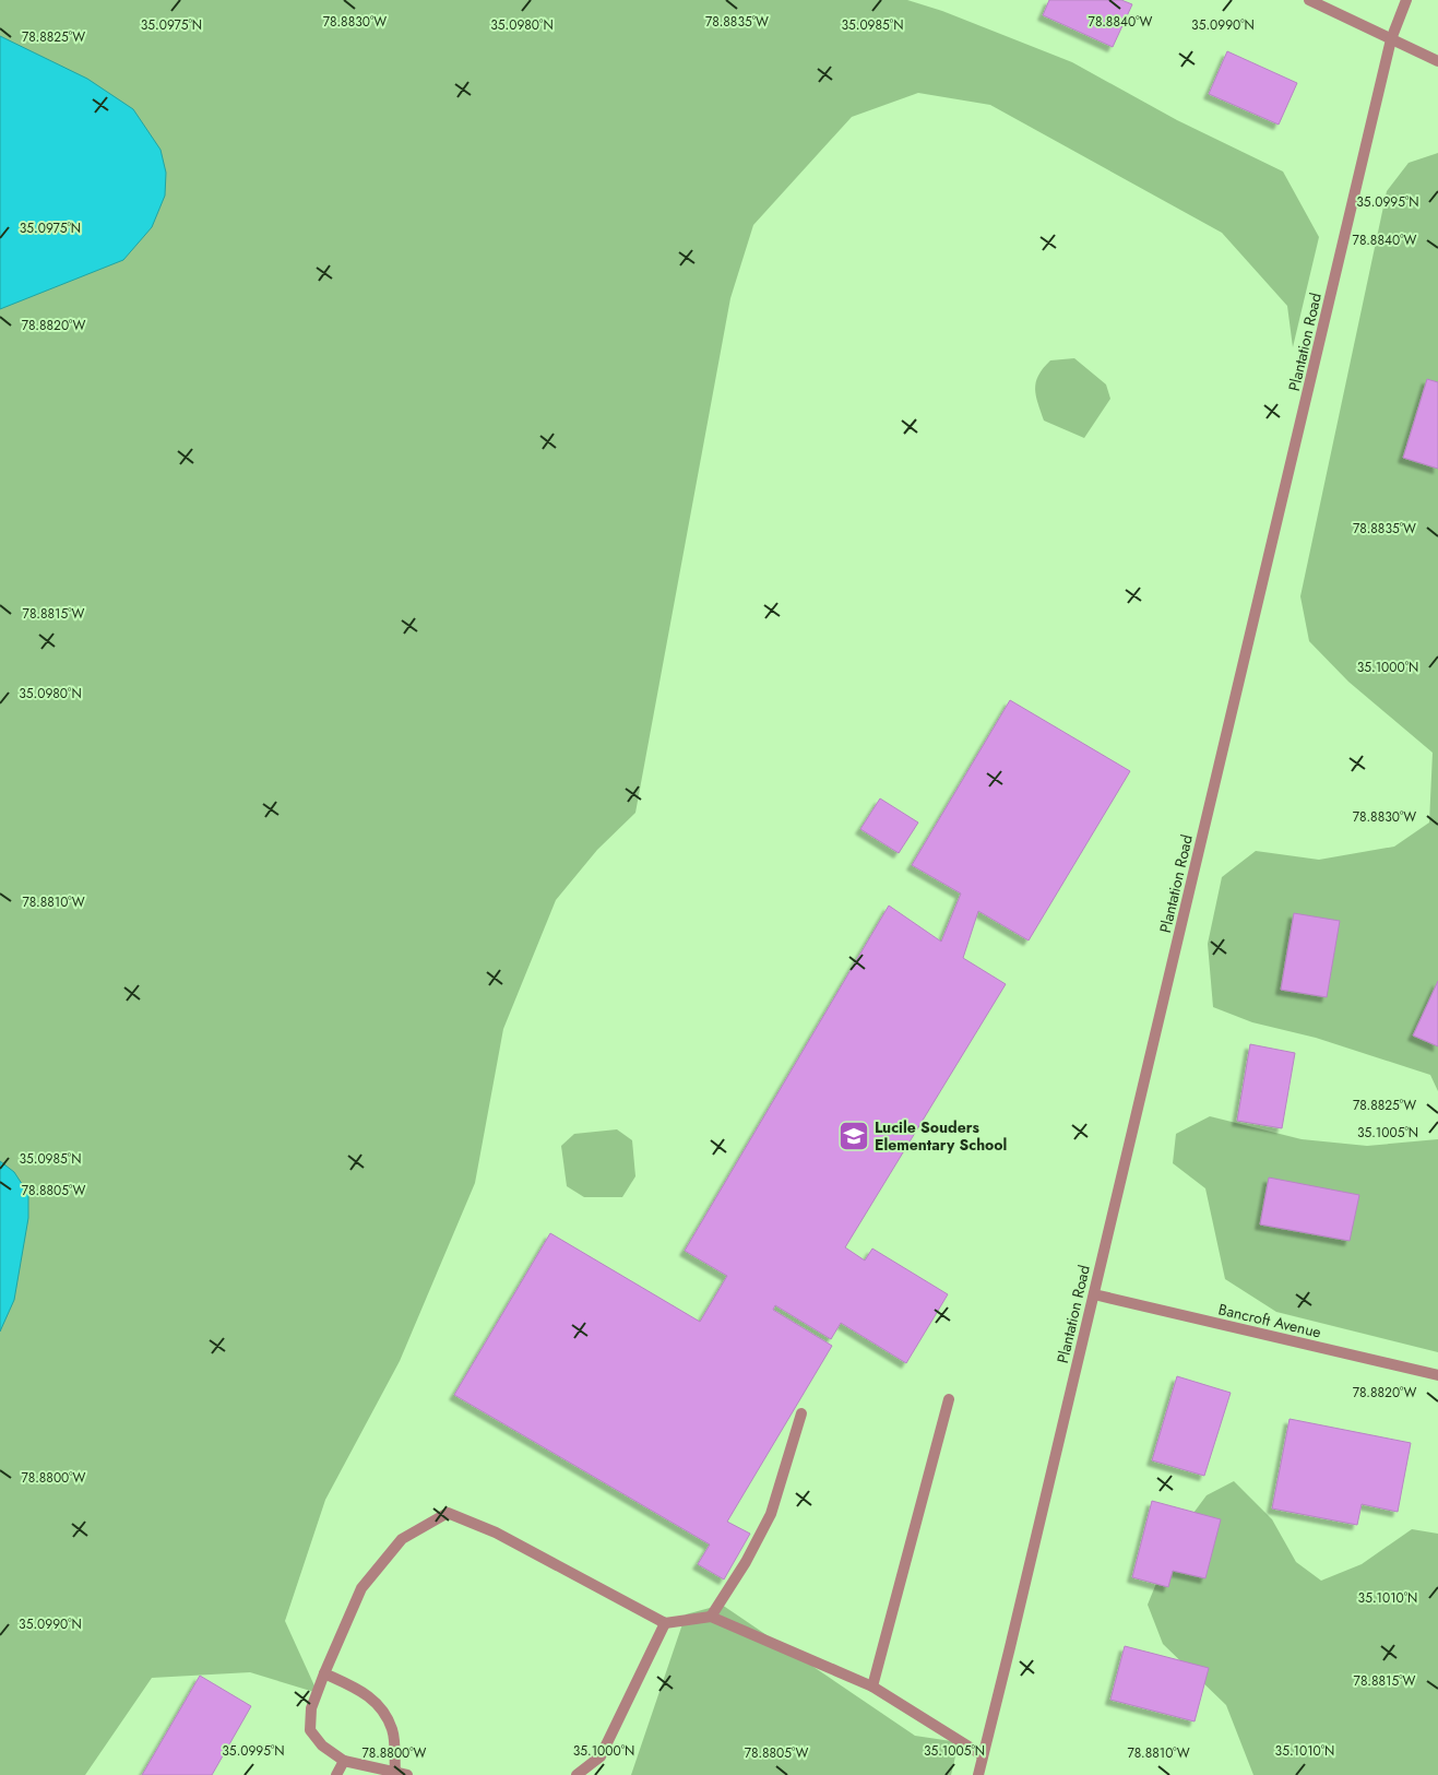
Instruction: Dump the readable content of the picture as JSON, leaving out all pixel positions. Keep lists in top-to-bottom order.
{
  "streets": {
    "street": ["Plantation Road", "Bancroft Avenue"]
  },
  "crossings": [
    ["Plantation Road", "Bancroft Avenue"]
  ],
  "places": {
    "school or university": ["Lucile Souders Elementary School"]
  },
  "coordinates": [
    "78.8830°W",
    "78.8840°W",
    "78.8835°W",
    "35.0975°N",
    "35.0980°N",
    "35.0985°N",
    "35.0990°N",
    "78.8825°W",
    "35.0995°N",
    "78.8820°W",
    "78.8815°W",
    "35.1000°N",
    "78.8810°W",
    "35.1005°N",
    "78.8805°W",
    "78.8800°W",
    "35.1010°N"
  ]
}
